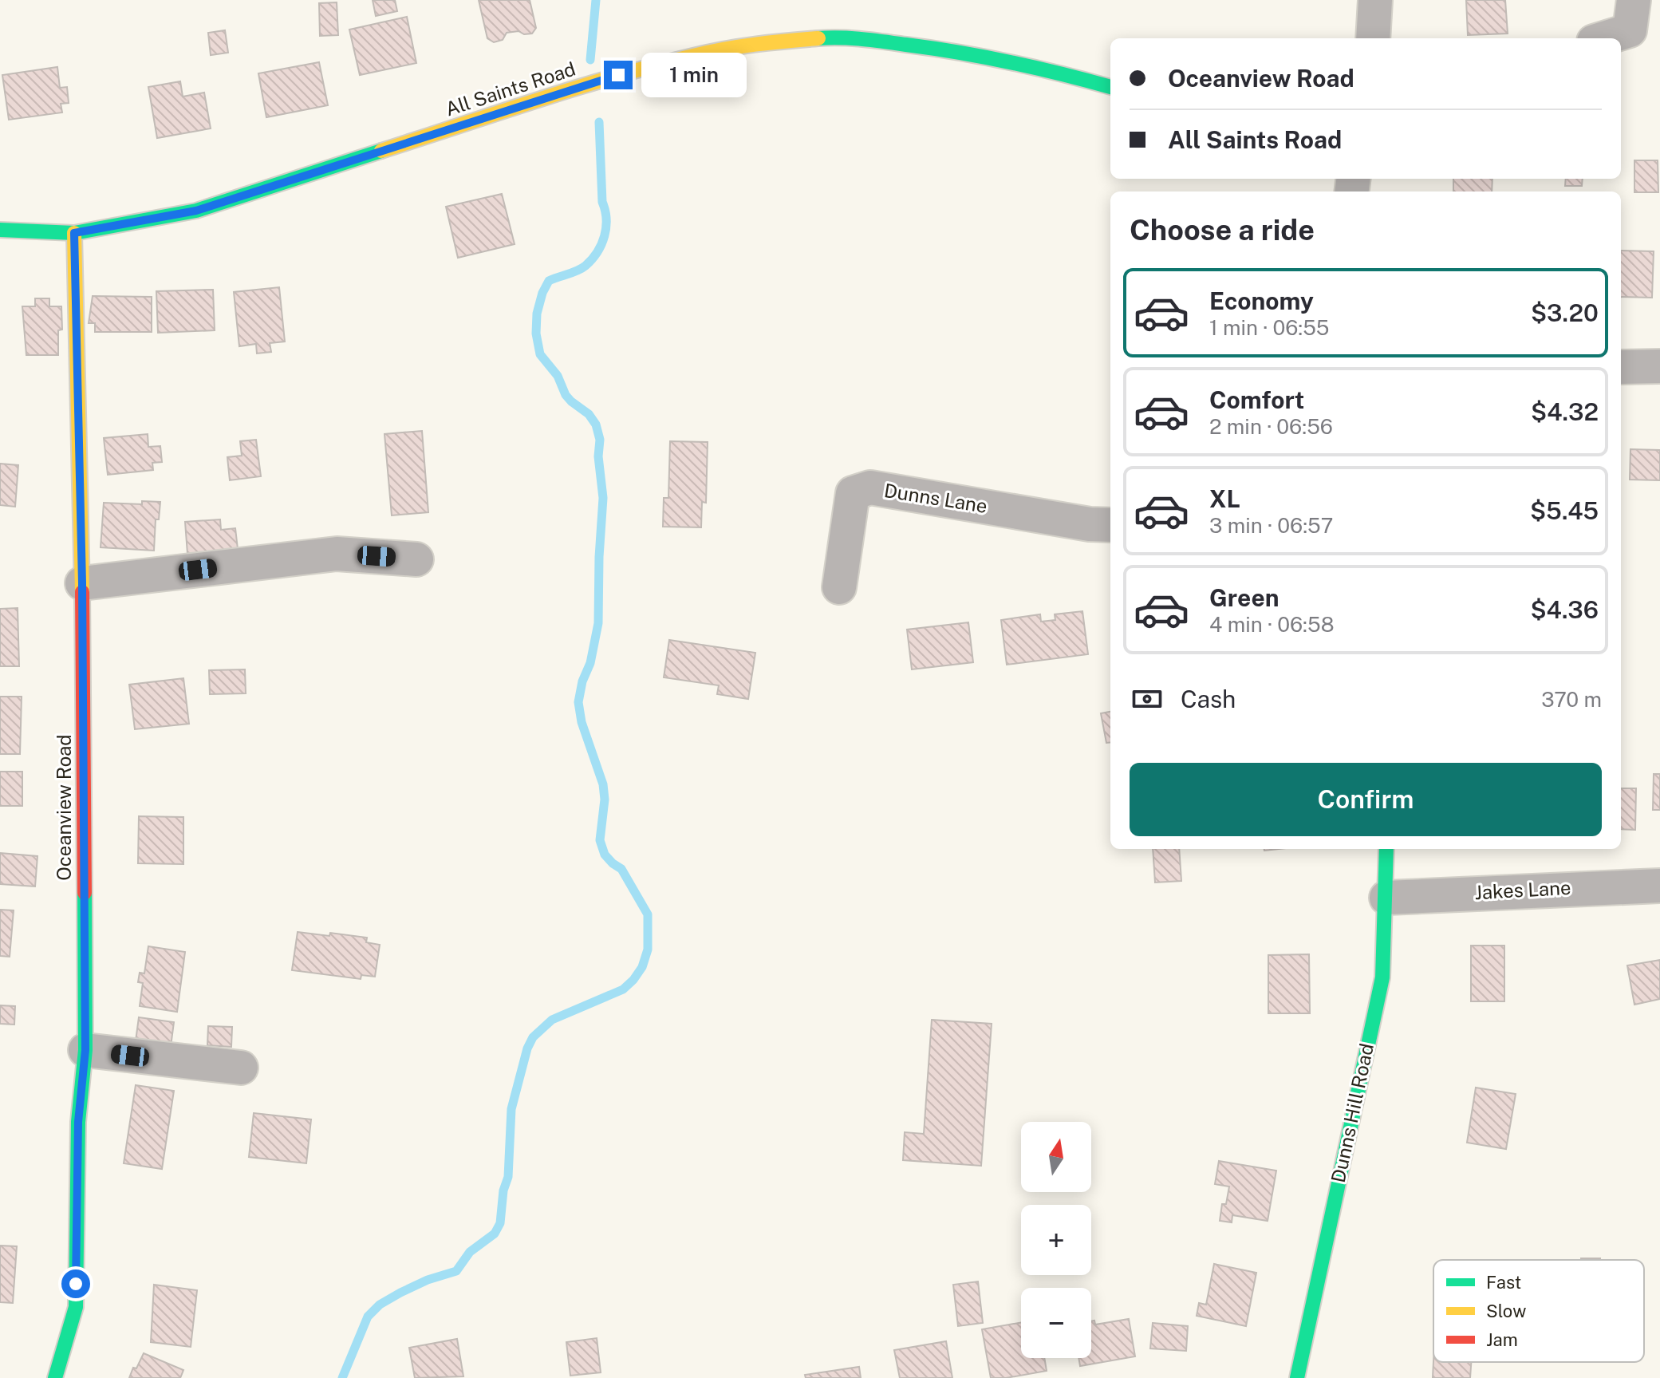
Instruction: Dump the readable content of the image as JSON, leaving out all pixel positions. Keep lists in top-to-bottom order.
{
  "streets": {
    "street": [
      "All Saints Road",
      "Dunns Lane",
      "Oceanview Road",
      "Jakes Lane",
      "Dunns Hill Road"
    ]
  },
  "crossings": [
    ["All Saints Road", "Oceanview Road"],
    ["Jakes Lane", "Dunns Hill Road"]
  ],
  "legend": ["Fast", "Slow", "Jam"],
  "north": "top",
  "page": {
    "banner": ["Oceanview Road", "All Saints Road"],
    "bubble": "1 min",
    "heading": "Choose a ride",
    "list": [
      {
        "name": "Economy",
        "note": "1 min · 06:55",
        "value": "$3.20"
      },
      {
        "name": "Comfort",
        "note": "2 min · 06:56",
        "value": "$4.32"
      },
      {
        "name": "XL",
        "note": "3 min · 06:57",
        "value": "$5.45"
      },
      {
        "name": "Green",
        "note": "4 min · 06:58",
        "value": "$4.36"
      }
    ],
    "pay": ["Cash", "370 m"],
    "buttons": "Confirm",
    "map_buttons": ["+", "−"]
  }
}
